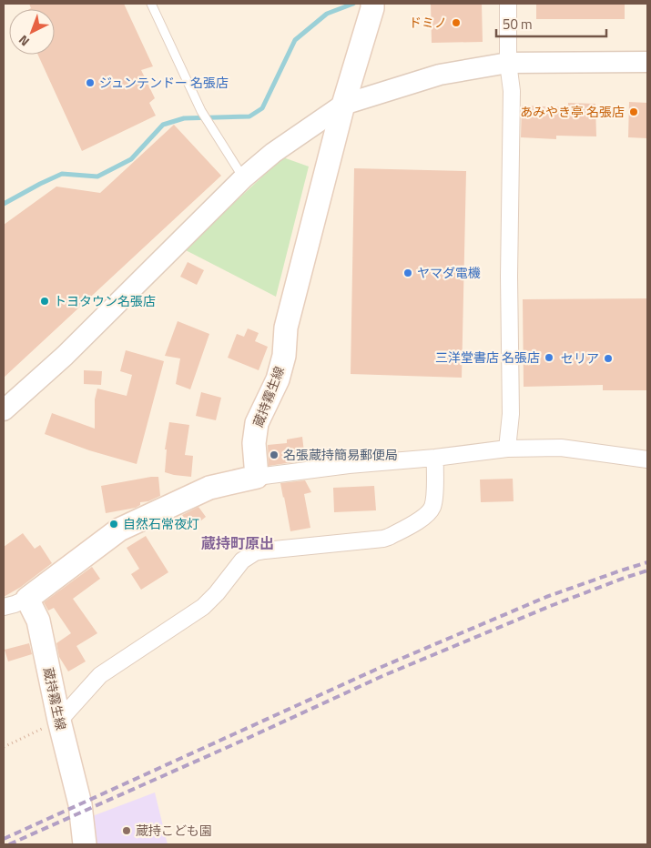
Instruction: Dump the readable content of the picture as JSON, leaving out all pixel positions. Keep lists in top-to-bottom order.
{
  "streets": {
    "main road": ["蔵持霧生線"]
  },
  "districts": ["蔵持町原出"],
  "places": [
    "ドミノ",
    "ジュンテンドー 名張店",
    "あみやき亭 名張店",
    "ヤマダ電機",
    "トヨタウン名張店",
    "三洋堂書店 名張店",
    "セリア",
    "名張蔵持簡易郵便局",
    "自然石常夜灯",
    "蔵持こども園"
  ],
  "scale_bar": "50 m",
  "north": "bottom left"
}
